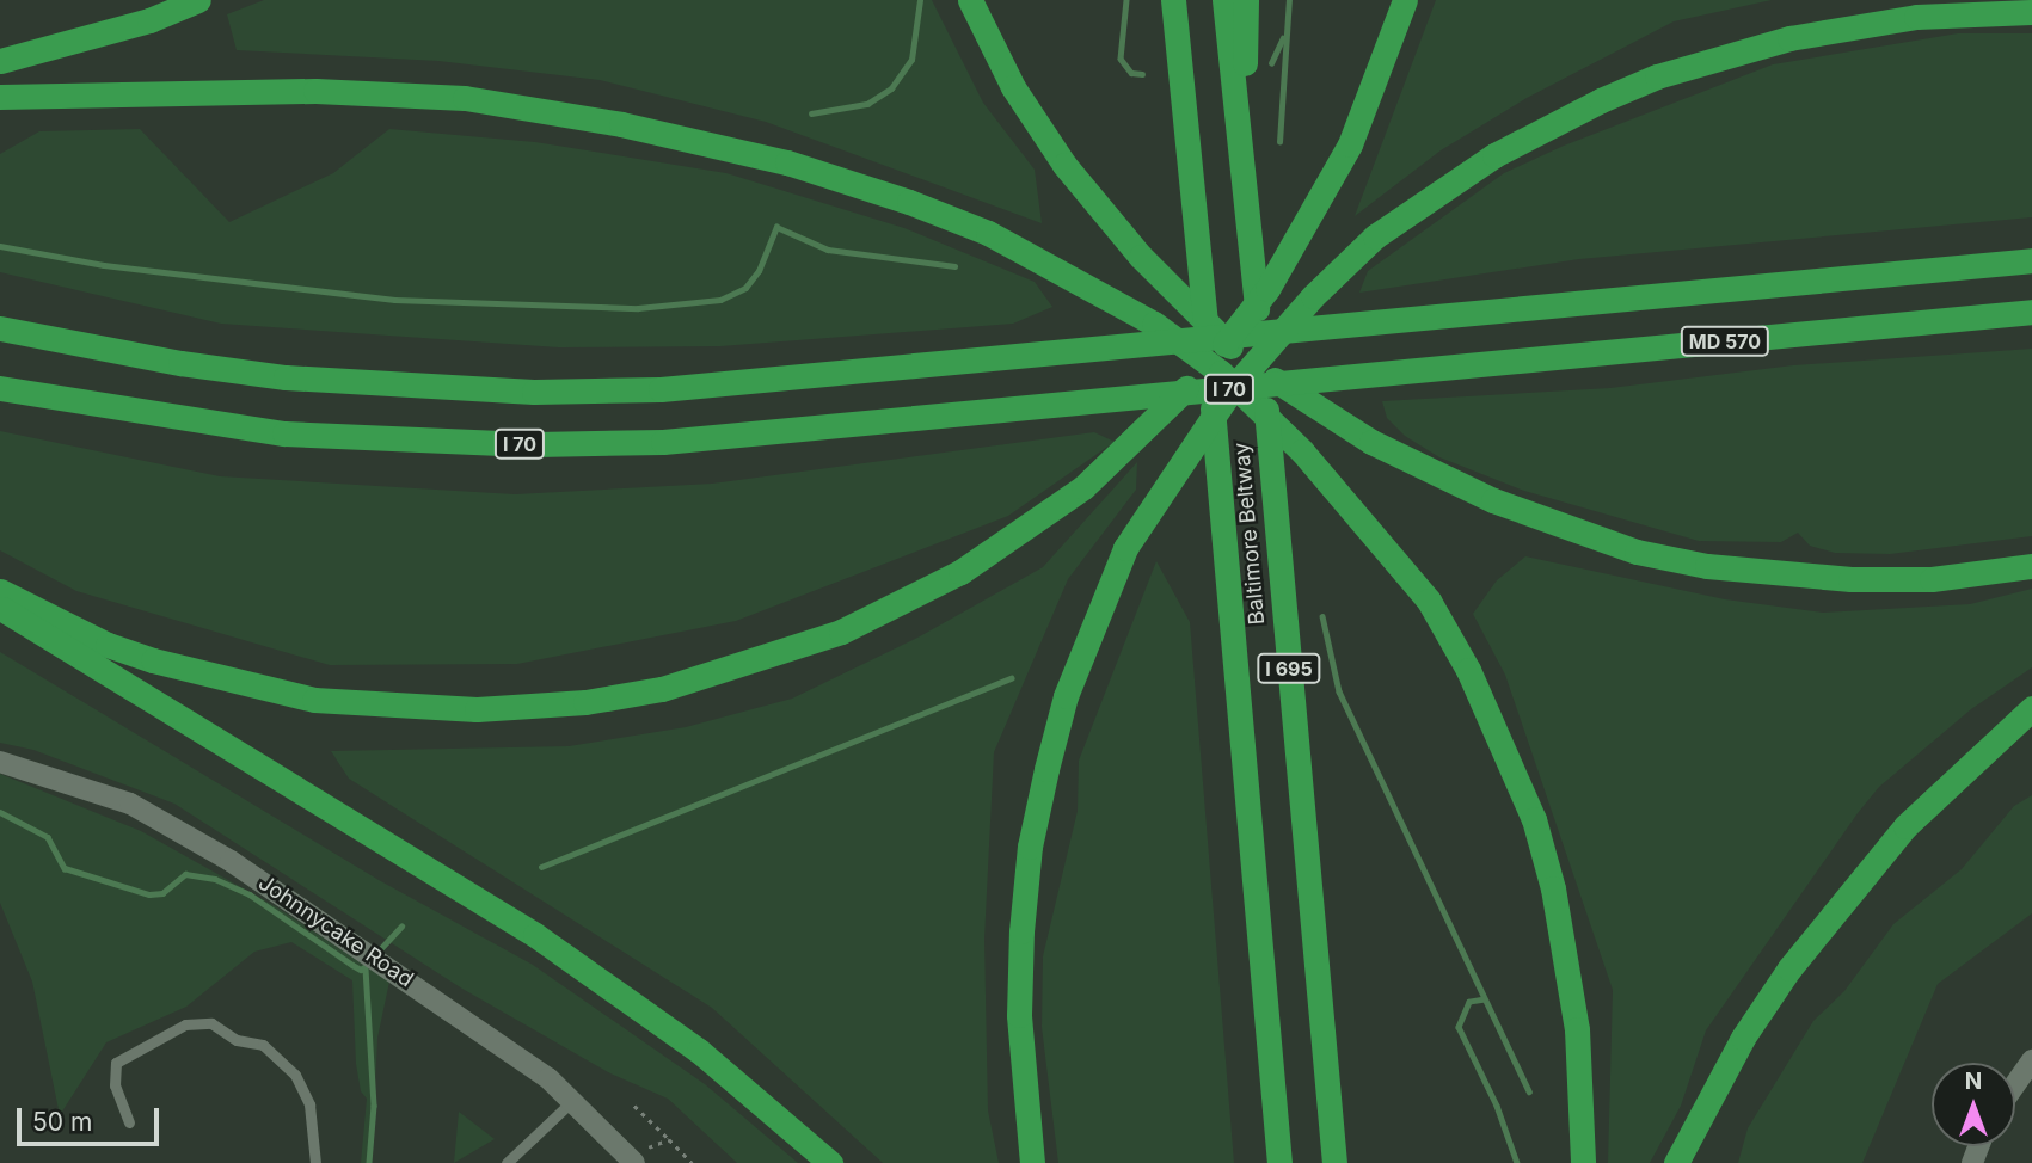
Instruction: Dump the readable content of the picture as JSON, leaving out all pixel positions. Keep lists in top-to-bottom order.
{
  "streets": {
    "highway": [
      "MD 570",
      "I 70",
      "Baltimore Beltway",
      "I 695"
    ],
    "street": ["Johnnycake Road"]
  },
  "crossings": [
    ["MD 570", "I 70"]
  ],
  "scale_bar": "50 m",
  "north": "top"
}
